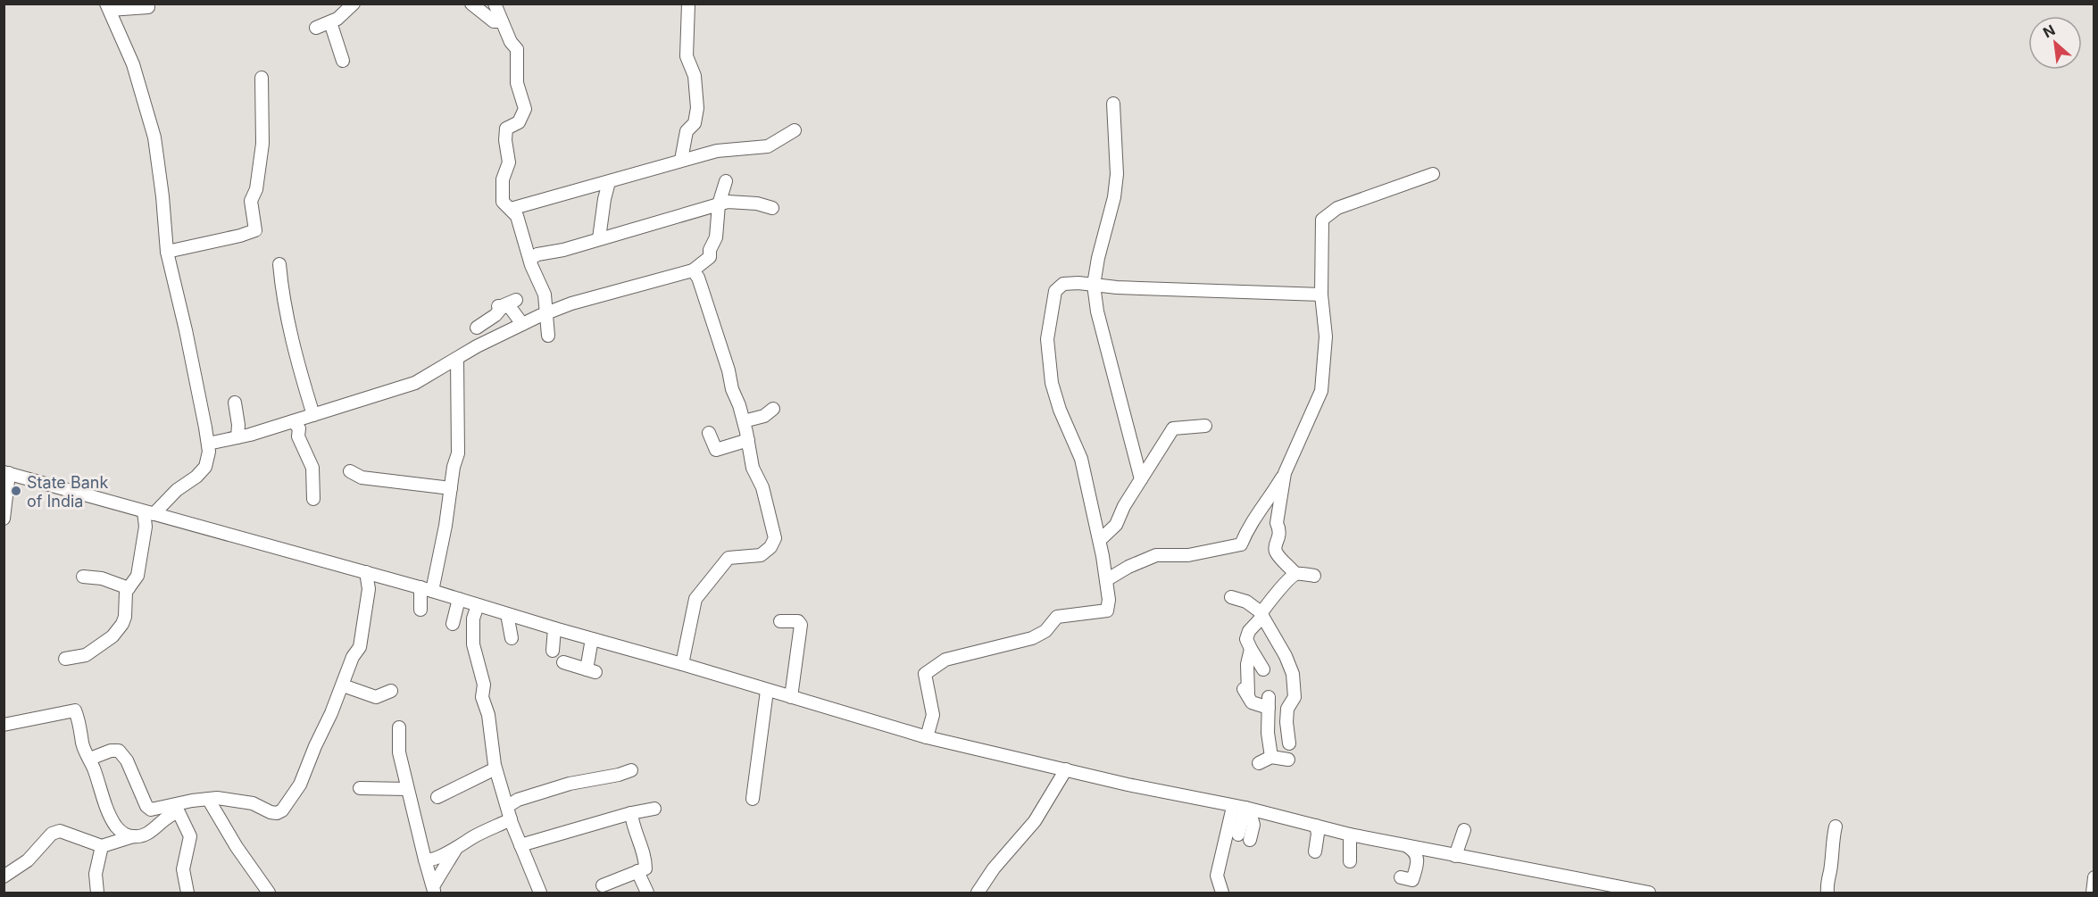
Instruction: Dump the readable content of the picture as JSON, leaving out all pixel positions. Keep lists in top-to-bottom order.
{
  "places": ["State Bank of India"],
  "north": "top left"
}
